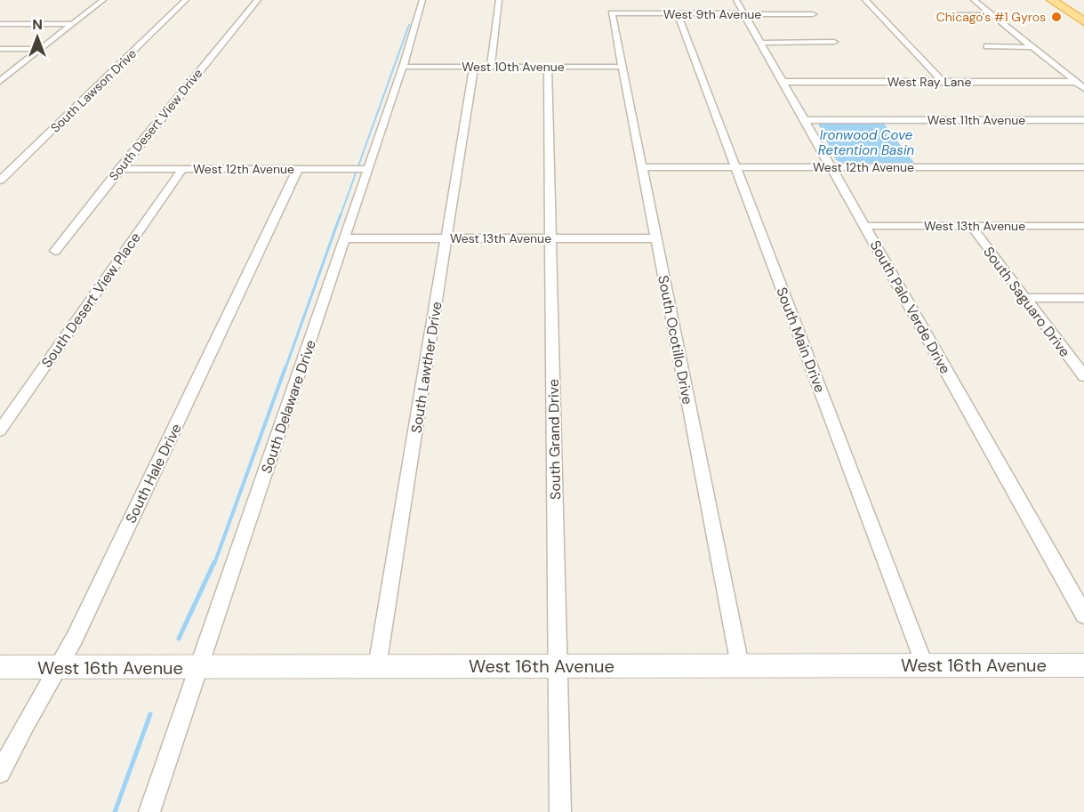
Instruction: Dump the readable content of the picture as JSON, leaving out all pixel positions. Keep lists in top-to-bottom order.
{
  "streets": {
    "street": [
      "West 9th Avenue",
      "West 10th Avenue",
      "West Ray Lane",
      "South Lawson Drive",
      "West 11th Avenue",
      "South Desert View Drive",
      "West 12th Avenue",
      "West 13th Avenue",
      "South Desert View Place",
      "South Saguaro Drive",
      "South Palo Verde Drive",
      "South Ocotillo Drive",
      "South Main Drive",
      "South Lawther Drive",
      "South Delaware Drive",
      "South Grand Drive",
      "South Hale Drive",
      "West 16th Avenue"
    ]
  },
  "crossings": [
    ["West 9th Avenue", "South Palo Verde Drive"],
    ["West 9th Avenue", "South Ocotillo Drive"],
    ["West 9th Avenue", "South Main Drive"],
    ["West 10th Avenue", "South Ocotillo Drive"],
    ["West 10th Avenue", "South Lawther Drive"],
    ["West 10th Avenue", "South Delaware Drive"],
    ["West 10th Avenue", "South Grand Drive"],
    ["West Ray Lane", "South Palo Verde Drive"],
    ["West 11th Avenue", "South Palo Verde Drive"],
    ["South Desert View Drive", "West 12th Avenue"],
    ["West 12th Avenue", "South Desert View Place"],
    ["West 12th Avenue", "South Palo Verde Drive"],
    ["West 12th Avenue", "South Ocotillo Drive"],
    ["West 12th Avenue", "South Main Drive"],
    ["West 12th Avenue", "South Delaware Drive"],
    ["West 12th Avenue", "South Hale Drive"],
    ["West 13th Avenue", "South Saguaro Drive"],
    ["West 13th Avenue", "South Palo Verde Drive"],
    ["West 13th Avenue", "South Ocotillo Drive"],
    ["West 13th Avenue", "South Lawther Drive"],
    ["West 13th Avenue", "South Delaware Drive"],
    ["West 13th Avenue", "South Grand Drive"],
    ["South Ocotillo Drive", "West 16th Avenue"],
    ["South Main Drive", "West 16th Avenue"],
    ["South Lawther Drive", "West 16th Avenue"],
    ["South Delaware Drive", "West 16th Avenue"],
    ["South Grand Drive", "West 16th Avenue"],
    ["South Hale Drive", "West 16th Avenue"]
  ],
  "water": ["Ironwood Cove Retention Basin"],
  "places": ["Chicago's #1 Gyros"],
  "north": "top"
}
